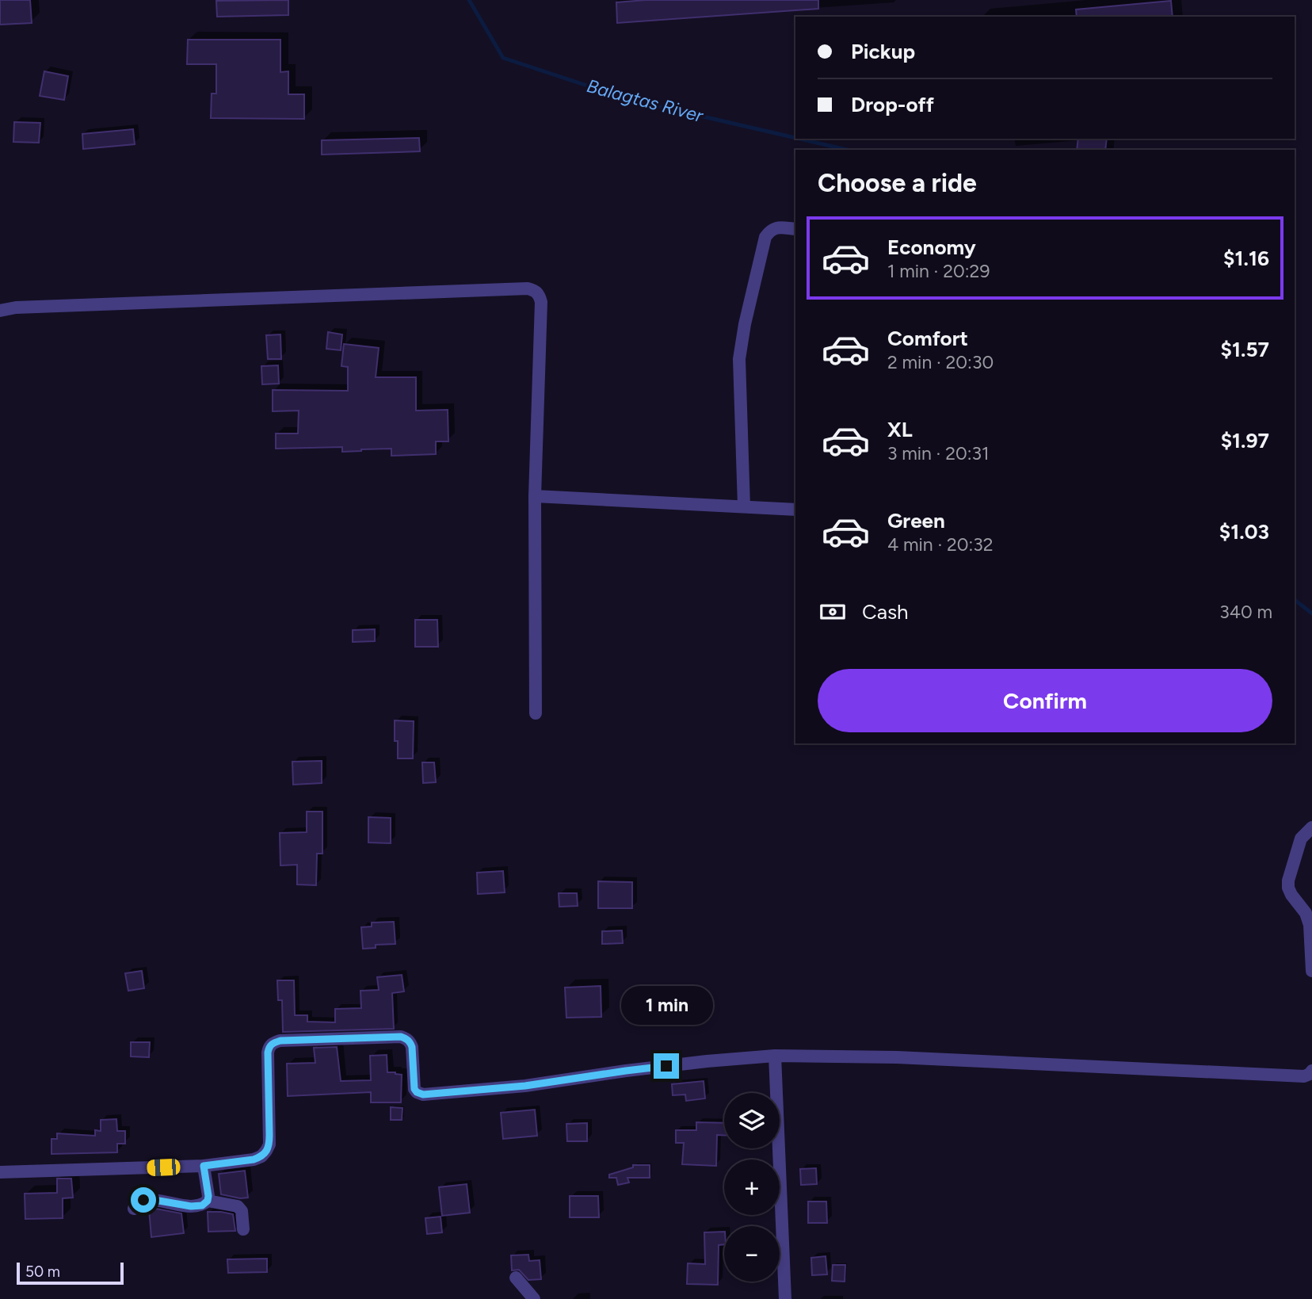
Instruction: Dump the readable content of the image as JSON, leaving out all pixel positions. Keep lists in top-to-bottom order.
{
  "water": ["Balagtas River"],
  "scale_bar": "50 m",
  "page": {
    "banner": ["Pickup", "Drop-off"],
    "heading": "Choose a ride",
    "list": [
      {
        "name": "Economy",
        "note": "1 min · 20:29",
        "value": "$1.16"
      },
      {
        "name": "Comfort",
        "note": "2 min · 20:30",
        "value": "$1.57"
      },
      {
        "name": "XL",
        "note": "3 min · 20:31",
        "value": "$1.97"
      },
      {
        "name": "Green",
        "note": "4 min · 20:32",
        "value": "$1.03"
      }
    ],
    "pay": ["Cash", "340 m"],
    "buttons": "Confirm",
    "bubble": "1 min",
    "map_buttons": ["+", "−"],
    "scale": "50 m"
  }
}
